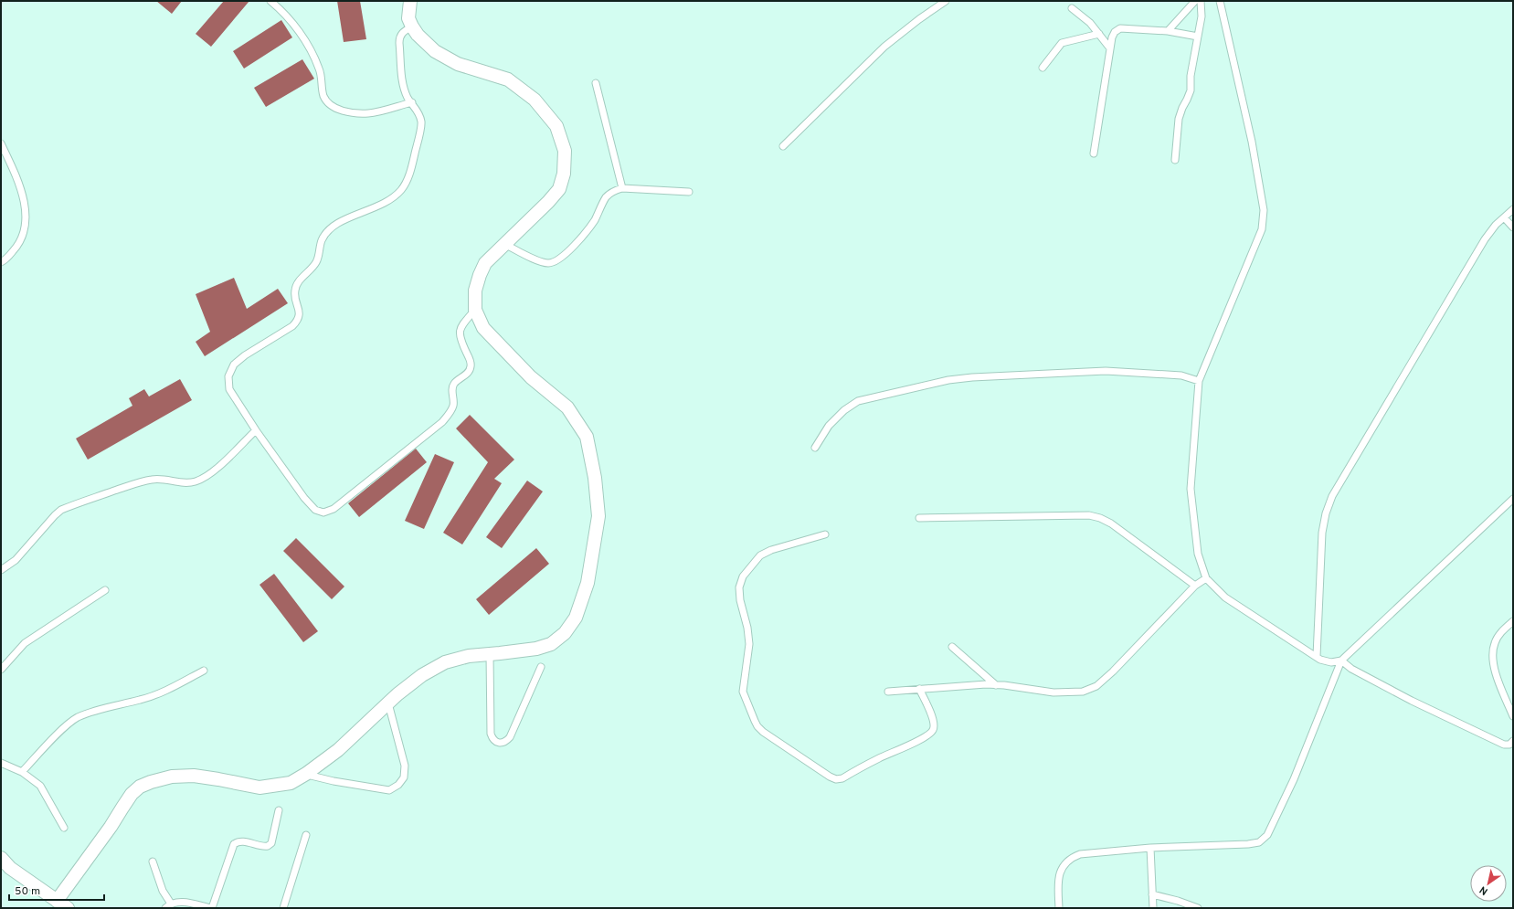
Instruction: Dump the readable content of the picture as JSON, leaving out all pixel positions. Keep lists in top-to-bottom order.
{
  "scale_bar": "50 m",
  "north": "bottom left"
}
